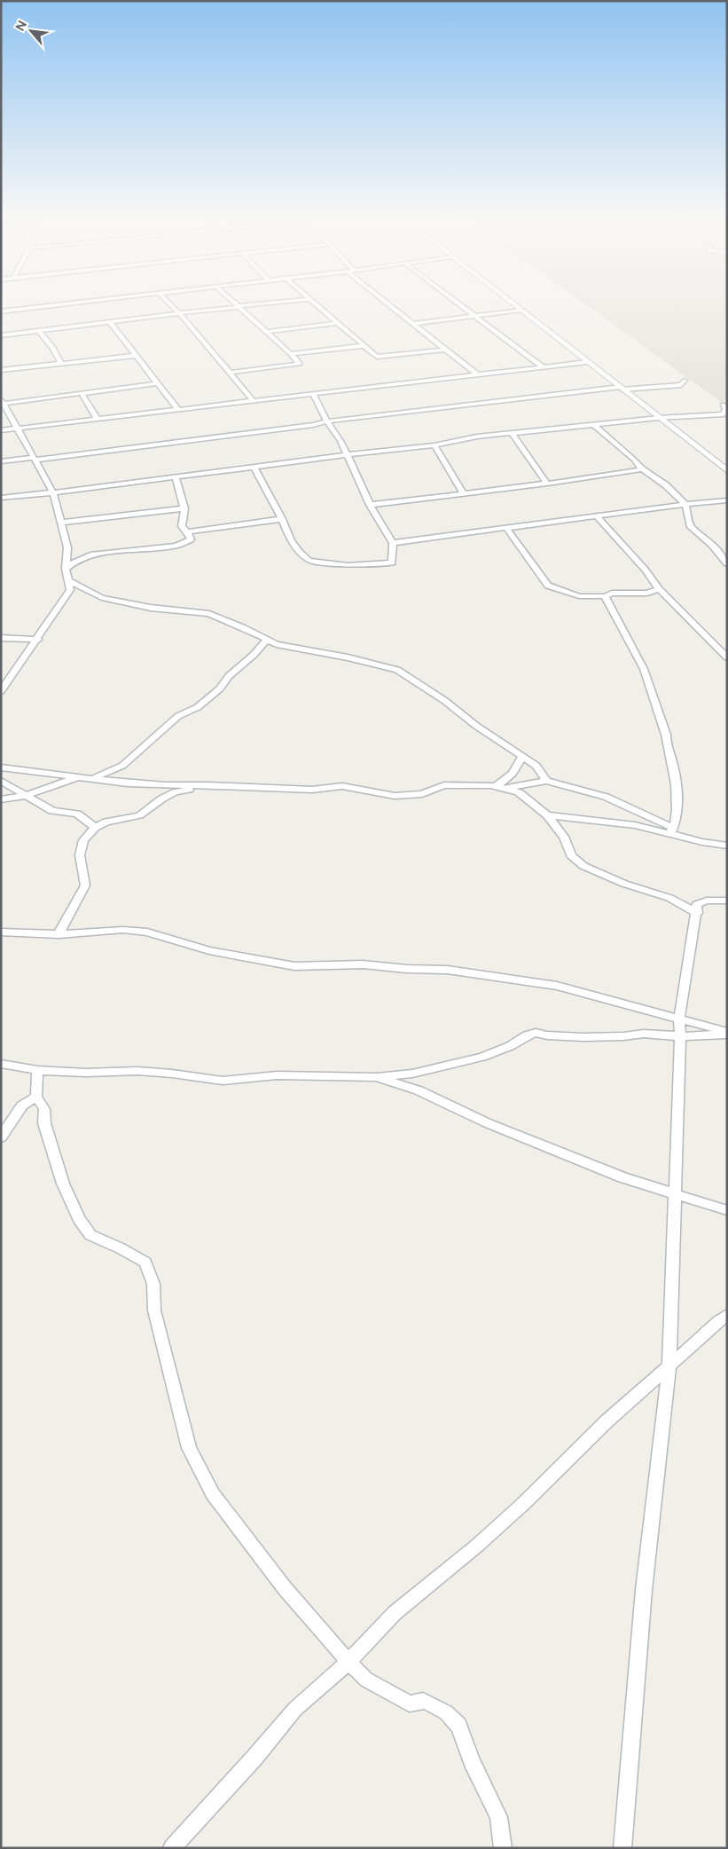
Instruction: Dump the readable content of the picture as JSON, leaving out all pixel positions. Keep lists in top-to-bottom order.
{
  "north": "top left"
}
